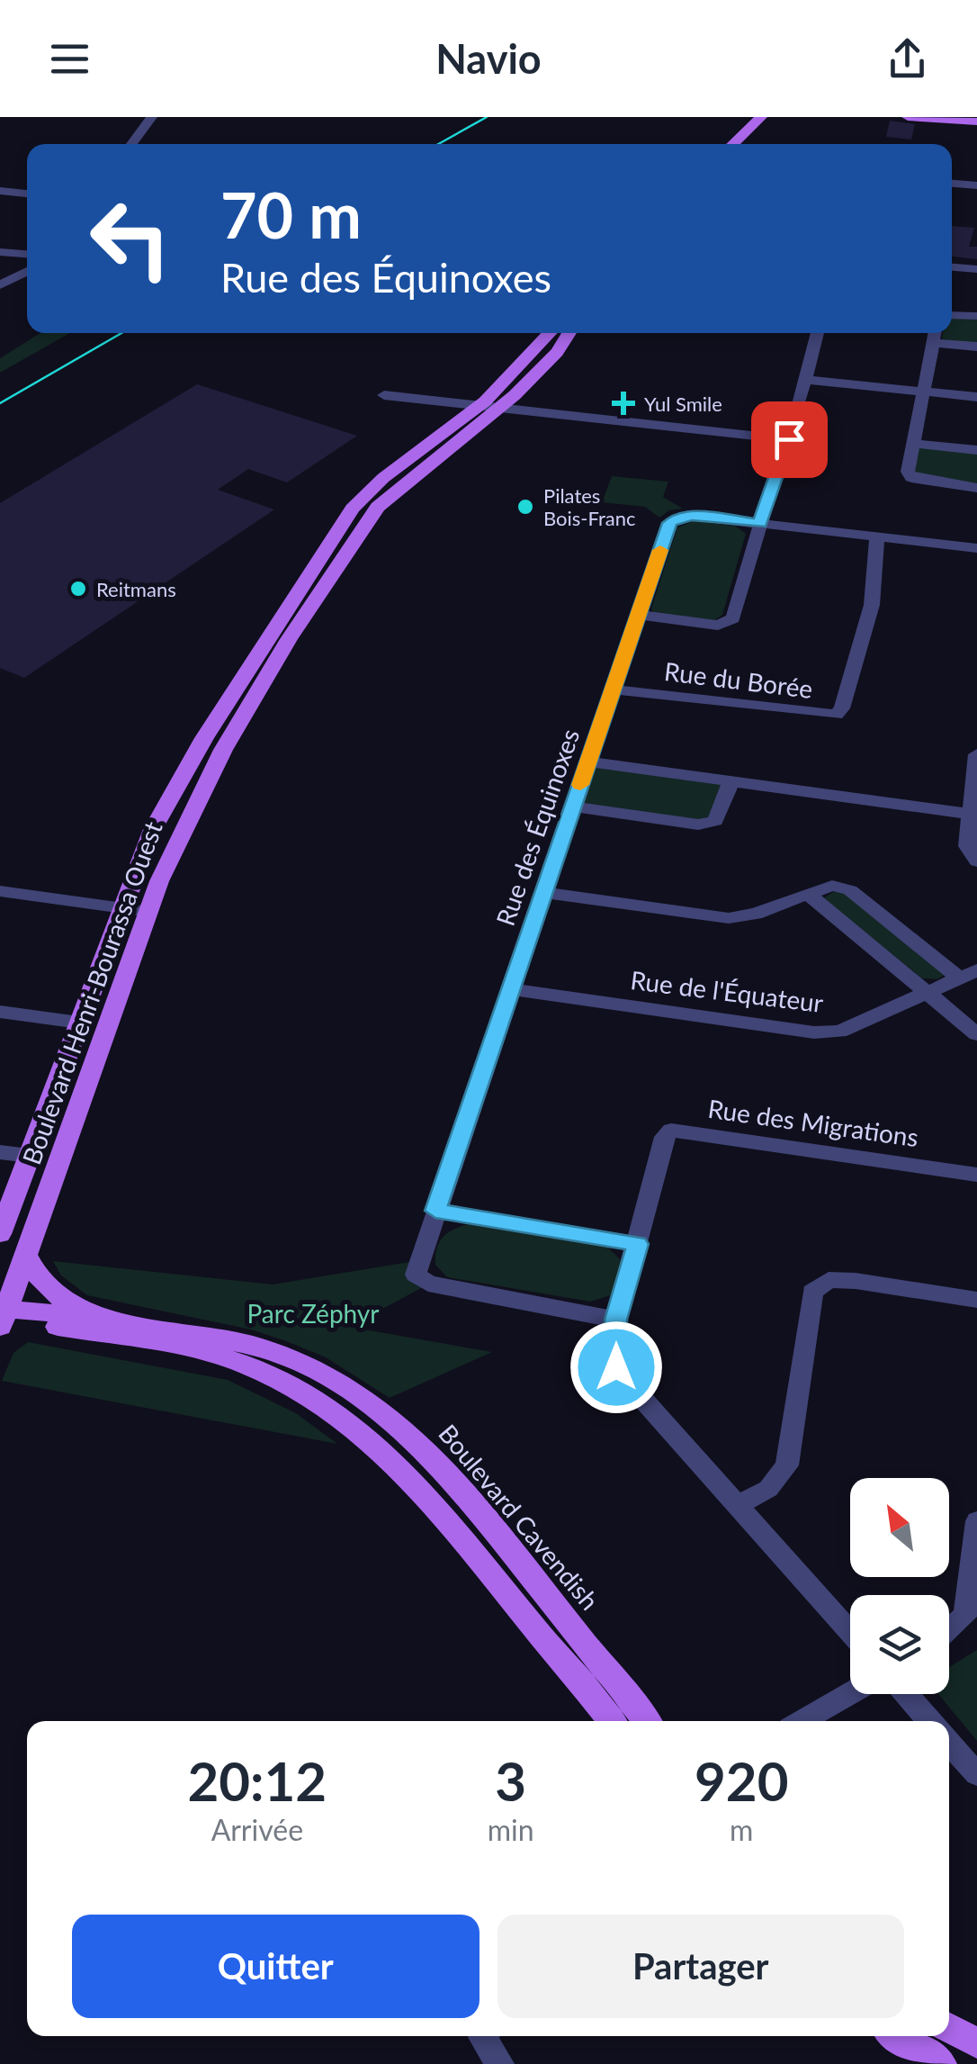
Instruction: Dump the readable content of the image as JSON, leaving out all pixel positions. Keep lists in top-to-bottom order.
{
  "streets": {
    "main road": ["Boulevard Henri-Bourassa Ouest", "Boulevard Cavendish"],
    "street": [
      "Rue du Borée",
      "Rue des Équinoxes",
      "Rue de l'Équateur",
      "Rue des Migrations"
    ]
  },
  "crossings": [
    ["Rue du Borée", "Rue des Équinoxes"],
    ["Rue des Équinoxes", "Rue de l'Équateur"],
    ["Rue des Équinoxes", "Rue des Migrations"],
    ["Boulevard Henri-Bourassa Ouest", "Boulevard Cavendish"]
  ],
  "parks": ["Parc Zéphyr"],
  "places": {
    "health": ["Yul Smile"],
    "other": ["Pilates Bois-Franc", "Reitmans"]
  },
  "north": "top left",
  "page": {
    "header": "Navio",
    "turn": ["70 m", "Rue des Équinoxes"],
    "eta": [
      "20:12",
      "Arrivée",
      "3",
      "min",
      "920",
      "m"
    ],
    "buttons": ["Quitter", "Partager"]
  }
}
